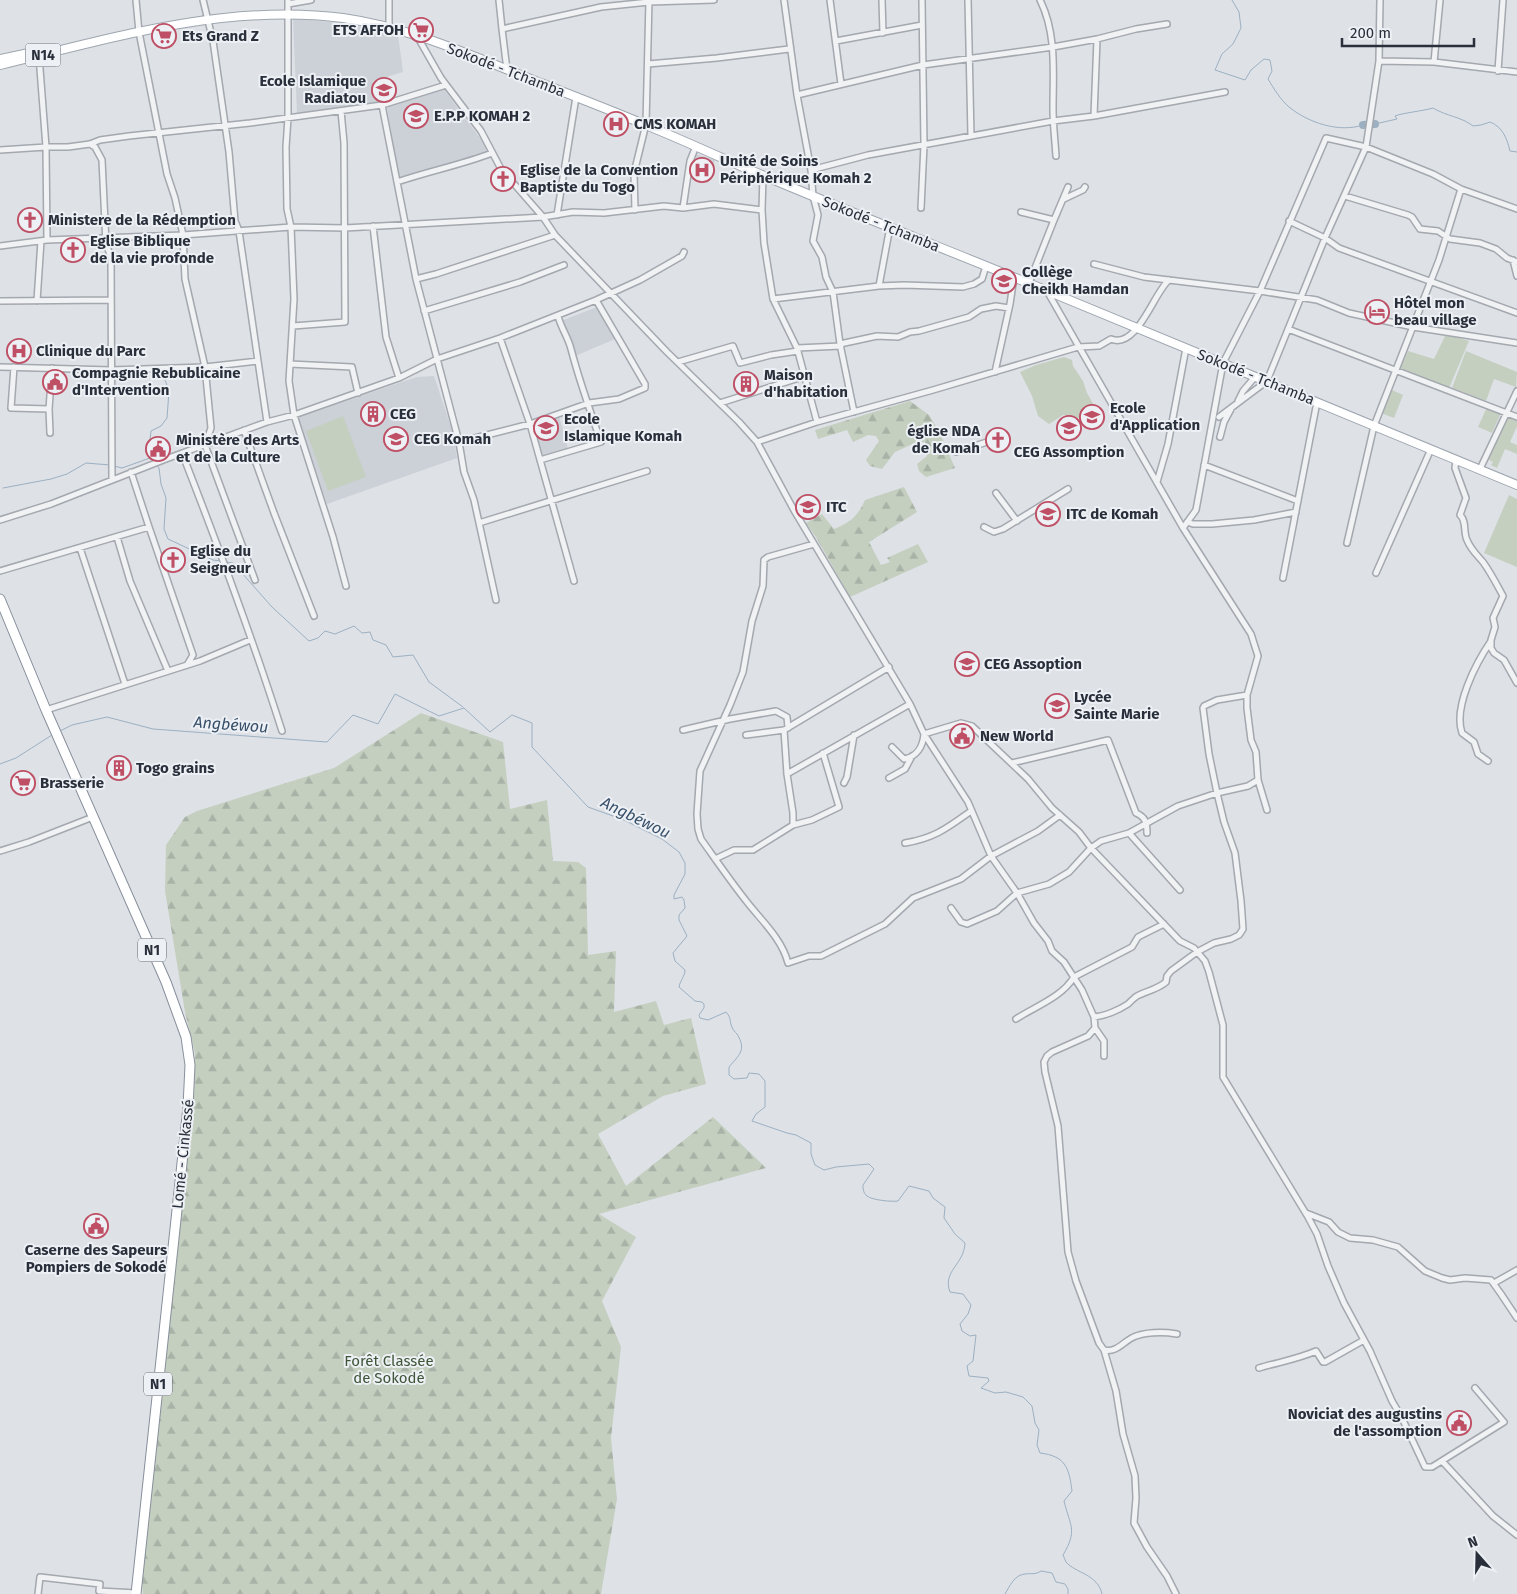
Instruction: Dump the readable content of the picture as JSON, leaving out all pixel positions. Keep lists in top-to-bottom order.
{
  "streets": {
    "highway": ["N1", "Lomé - Cinkassé"],
    "main road": ["N14", "Sokodé - Tchamba"]
  },
  "water": ["Angbéwou"],
  "parks": ["Forêt Classée de Sokodé"],
  "places": {
    "supermarket": ["ETS AFFOH", "Ets Grand Z", "Brasserie"],
    "school or university": [
      "Ecole Islamique Radiatou",
      "E.P.P KOMAH 2",
      "Collège Cheikh Hamdan",
      "Ecole d'Application",
      "Ecole Islamique Komah",
      "CEG Assomption",
      "CEG Komah",
      "ITC",
      "ITC de Komah",
      "CEG Assoption",
      "Lycée Sainte Marie"
    ],
    "hospital": ["CMS KOMAH", "Unité de Soins Périphérique Komah 2", "Clinique du Parc"],
    "church": [
      "Eglise de la Convention Baptiste du Togo",
      "Ministere de la Rédemption",
      "Eglise Biblique de la vie profonde",
      "église NDA de Komah",
      "Eglise du Seigneur"
    ],
    "hotel": ["Hôtel mon beau village"],
    "public building": [
      "Compagnie Rebublicaine d'Intervention",
      "Ministère des Arts et de la Culture",
      "New World",
      "Caserne des Sapeurs Pompiers de Sokodé",
      "Noviciat des augustins de l'assomption"
    ],
    "building": ["Maison d'habitation", "CEG", "Togo grains"]
  },
  "scale_bar": "200 m",
  "north": "top"
}
